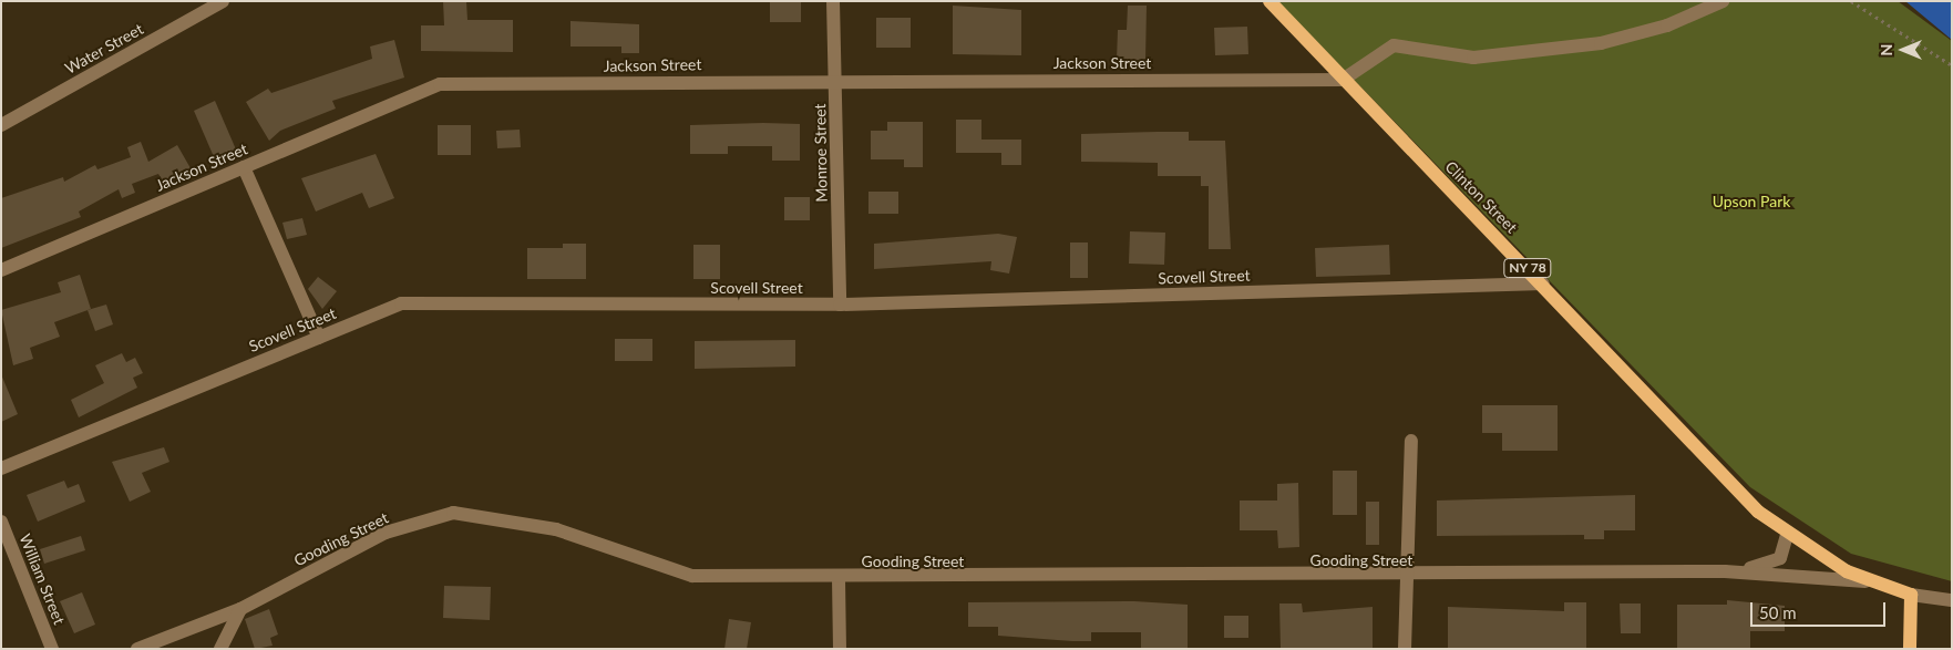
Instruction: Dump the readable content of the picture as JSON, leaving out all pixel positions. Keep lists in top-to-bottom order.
{
  "streets": {
    "main road": ["Clinton Street", "NY 78", "Gooding Street"],
    "street": [
      "Water Street",
      "Jackson Street",
      "Monroe Street",
      "Scovell Street",
      "William Street"
    ]
  },
  "crossings": [
    ["Jackson Street", "Monroe Street"],
    ["Jackson Street", "Clinton Street"],
    ["Monroe Street", "Scovell Street"],
    ["Clinton Street", "Scovell Street"],
    ["Clinton Street", "Gooding Street"]
  ],
  "parks": ["Upson Park"],
  "scale_bar": "50 m",
  "north": "left"
}
